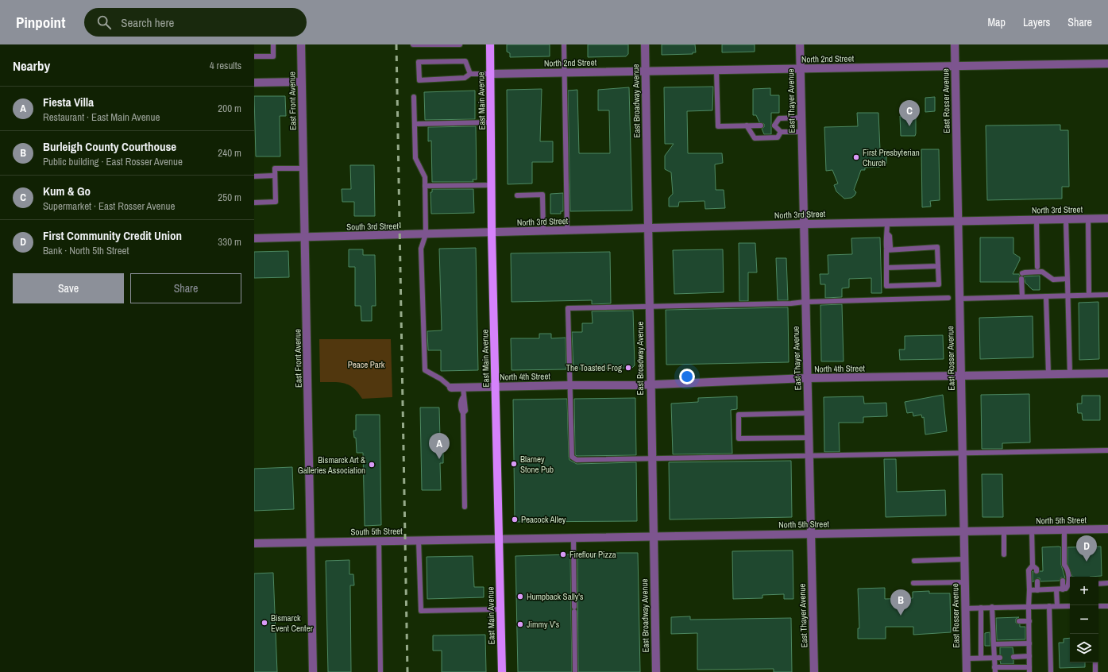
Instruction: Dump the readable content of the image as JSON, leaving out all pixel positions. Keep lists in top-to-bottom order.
{
  "streets": {
    "main road": ["East Main Avenue"],
    "street": [
      "North 2nd Street",
      "East Front Avenue",
      "East Broadway Avenue",
      "East Thayer Avenue",
      "East Rosser Avenue",
      "North 3rd Street",
      "South 3rd Street",
      "North 4th Street",
      "North 5th Street",
      "South 5th Street"
    ]
  },
  "crossings": [
    ["North 2nd Street", "East Main Avenue"],
    ["North 2nd Street", "East Broadway Avenue"],
    ["North 2nd Street", "East Thayer Avenue"],
    ["North 2nd Street", "East Rosser Avenue"],
    ["East Front Avenue", "South 3rd Street"],
    ["East Front Avenue", "South 5th Street"],
    ["East Main Avenue", "North 3rd Street"],
    ["East Main Avenue", "South 3rd Street"],
    ["East Main Avenue", "North 4th Street"],
    ["East Main Avenue", "North 5th Street"],
    ["East Main Avenue", "South 5th Street"],
    ["East Broadway Avenue", "North 3rd Street"],
    ["East Broadway Avenue", "North 4th Street"],
    ["East Broadway Avenue", "North 5th Street"],
    ["East Thayer Avenue", "North 3rd Street"],
    ["East Thayer Avenue", "North 4th Street"],
    ["East Thayer Avenue", "North 5th Street"],
    ["East Rosser Avenue", "North 3rd Street"],
    ["East Rosser Avenue", "North 4th Street"],
    ["East Rosser Avenue", "North 5th Street"],
    ["North 3rd Street", "South 3rd Street"],
    ["North 5th Street", "South 5th Street"]
  ],
  "parks": ["Peace Park"],
  "places": [
    "First Presbyterian Church",
    "The Toasted Frog",
    "Blarney Stone Pub",
    "Bismarck Art & Galleries Association",
    "Peacock Alley",
    "Fireflour Pizza",
    "Humpback Sally's",
    "Bismarck Event Center",
    "Jimmy V's"
  ],
  "page": {
    "header": "Pinpoint",
    "search": "Search here",
    "nav": ["Map", "Layers", "Share"],
    "heading": ["Nearby", "4 results"],
    "list": [
      {
        "mark": "A",
        "name": "Fiesta Villa",
        "note": "Restaurant · East Main Avenue",
        "value": "200 m"
      },
      {
        "mark": "B",
        "name": "Burleigh County Courthouse",
        "note": "Public building · East Rosser Avenue",
        "value": "240 m"
      },
      {
        "mark": "C",
        "name": "Kum & Go",
        "note": "Supermarket · East Rosser Avenue",
        "value": "250 m"
      },
      {
        "mark": "D",
        "name": "First Community Credit Union",
        "note": "Bank · North 5th Street",
        "value": "330 m"
      }
    ],
    "pins": [
      "C",
      "A",
      "D",
      "B"
    ],
    "buttons": ["Save", "Share"],
    "map_buttons": ["+", "−"]
  }
}
